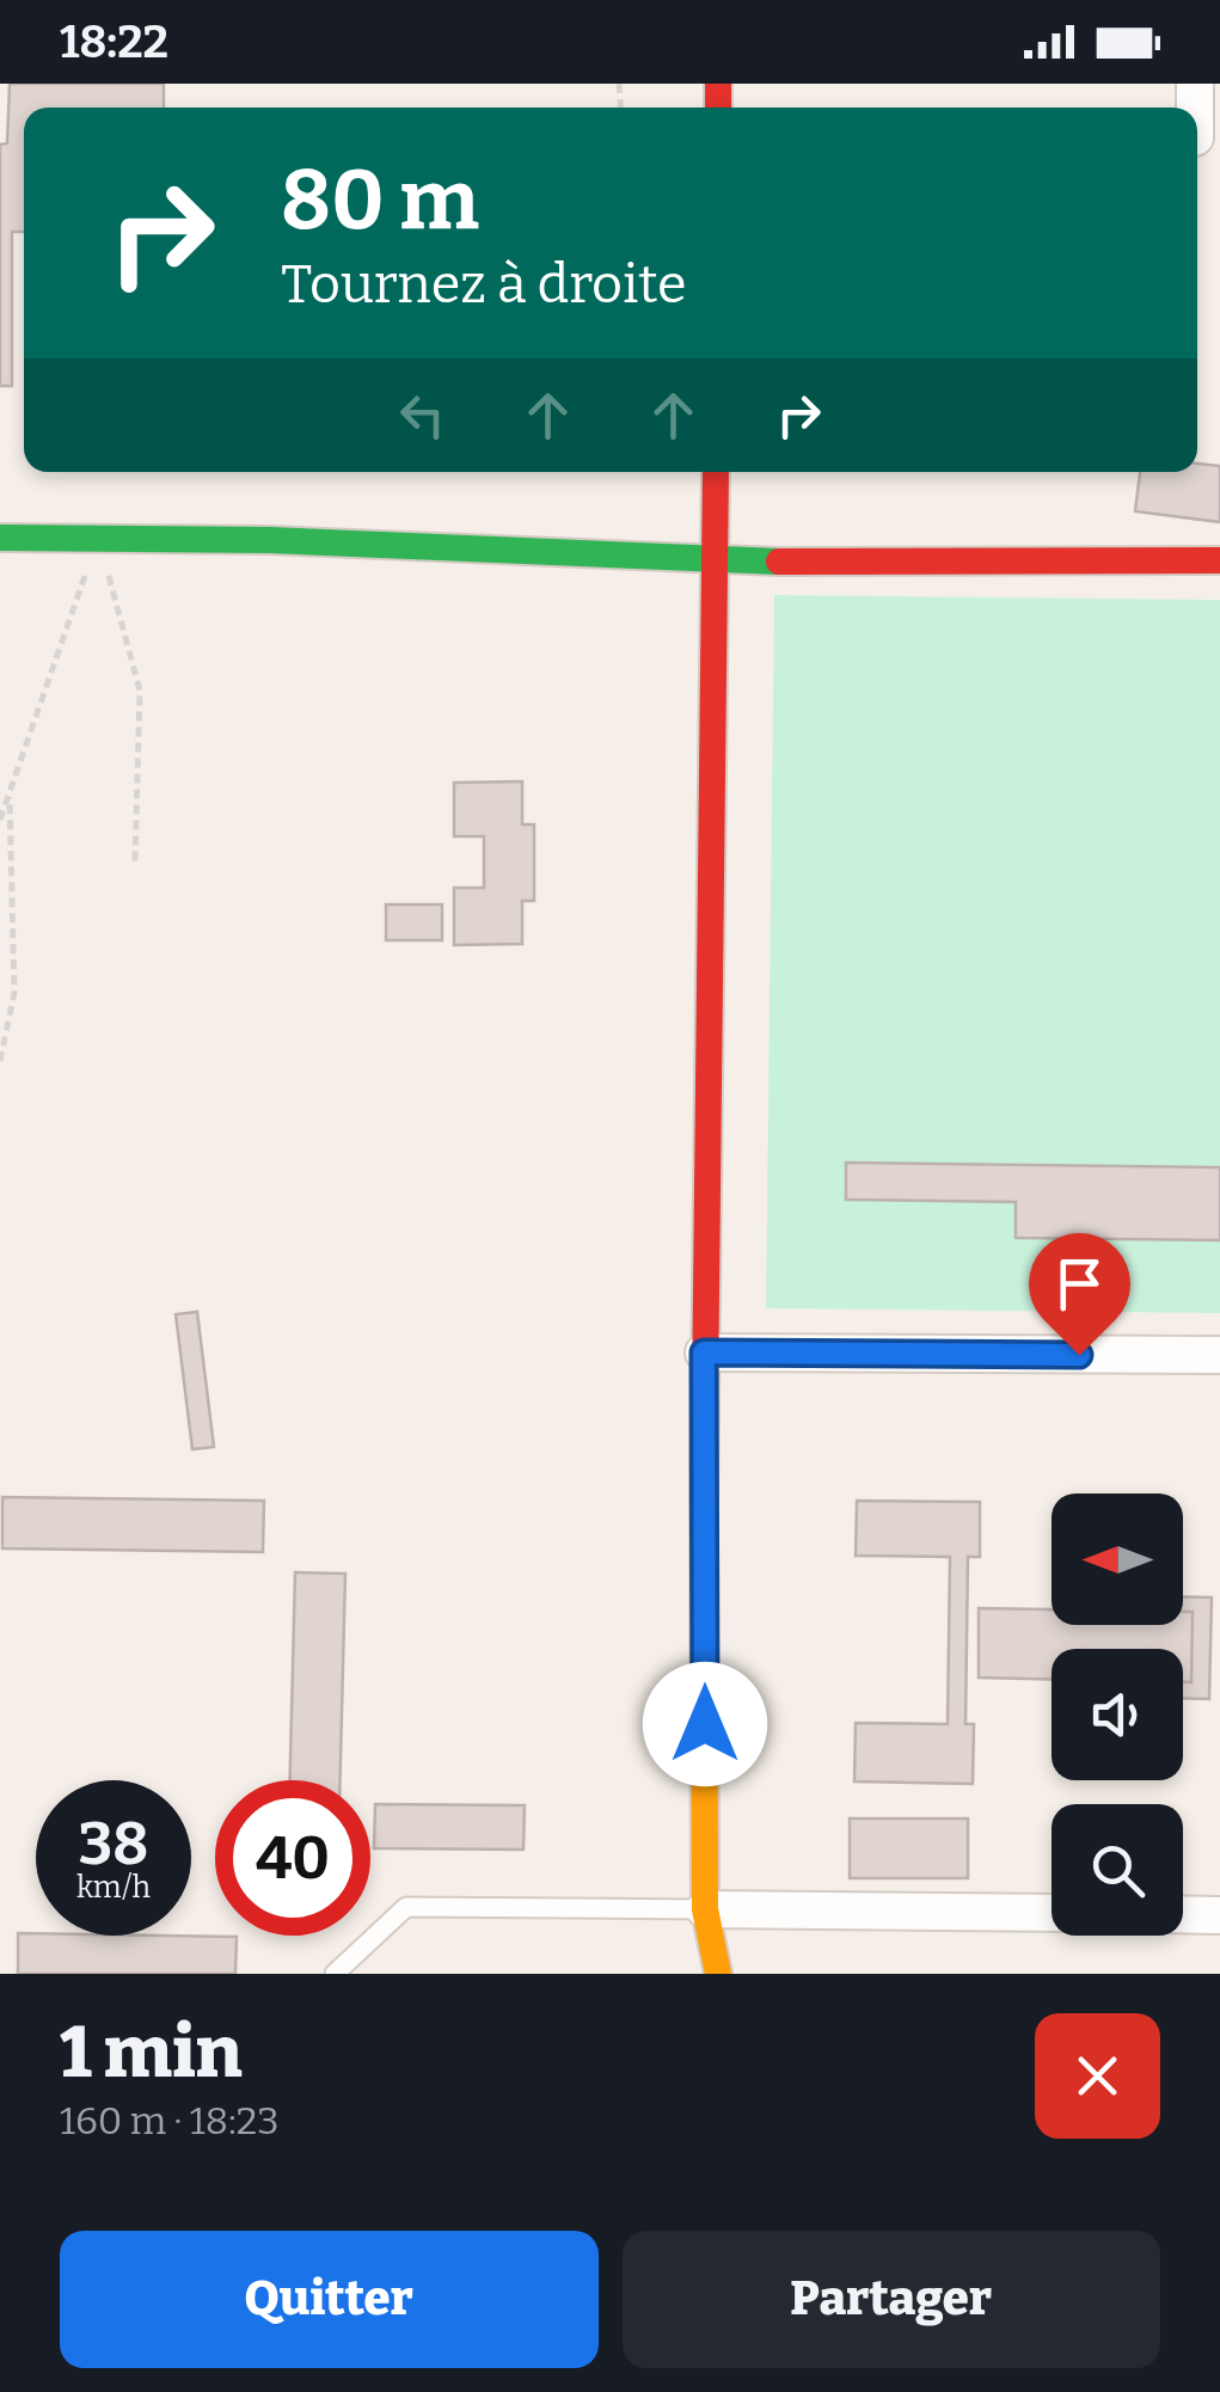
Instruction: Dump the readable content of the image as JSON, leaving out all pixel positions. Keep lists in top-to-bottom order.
{
  "north": "left",
  "page": {
    "status": "18:22",
    "turn": ["80 m", "Tournez à droite"],
    "speed": "38 km/h",
    "limit": "40",
    "heading": ["1 min", "160 m · 18:23"],
    "buttons": ["Quitter", "Partager"]
  }
}
